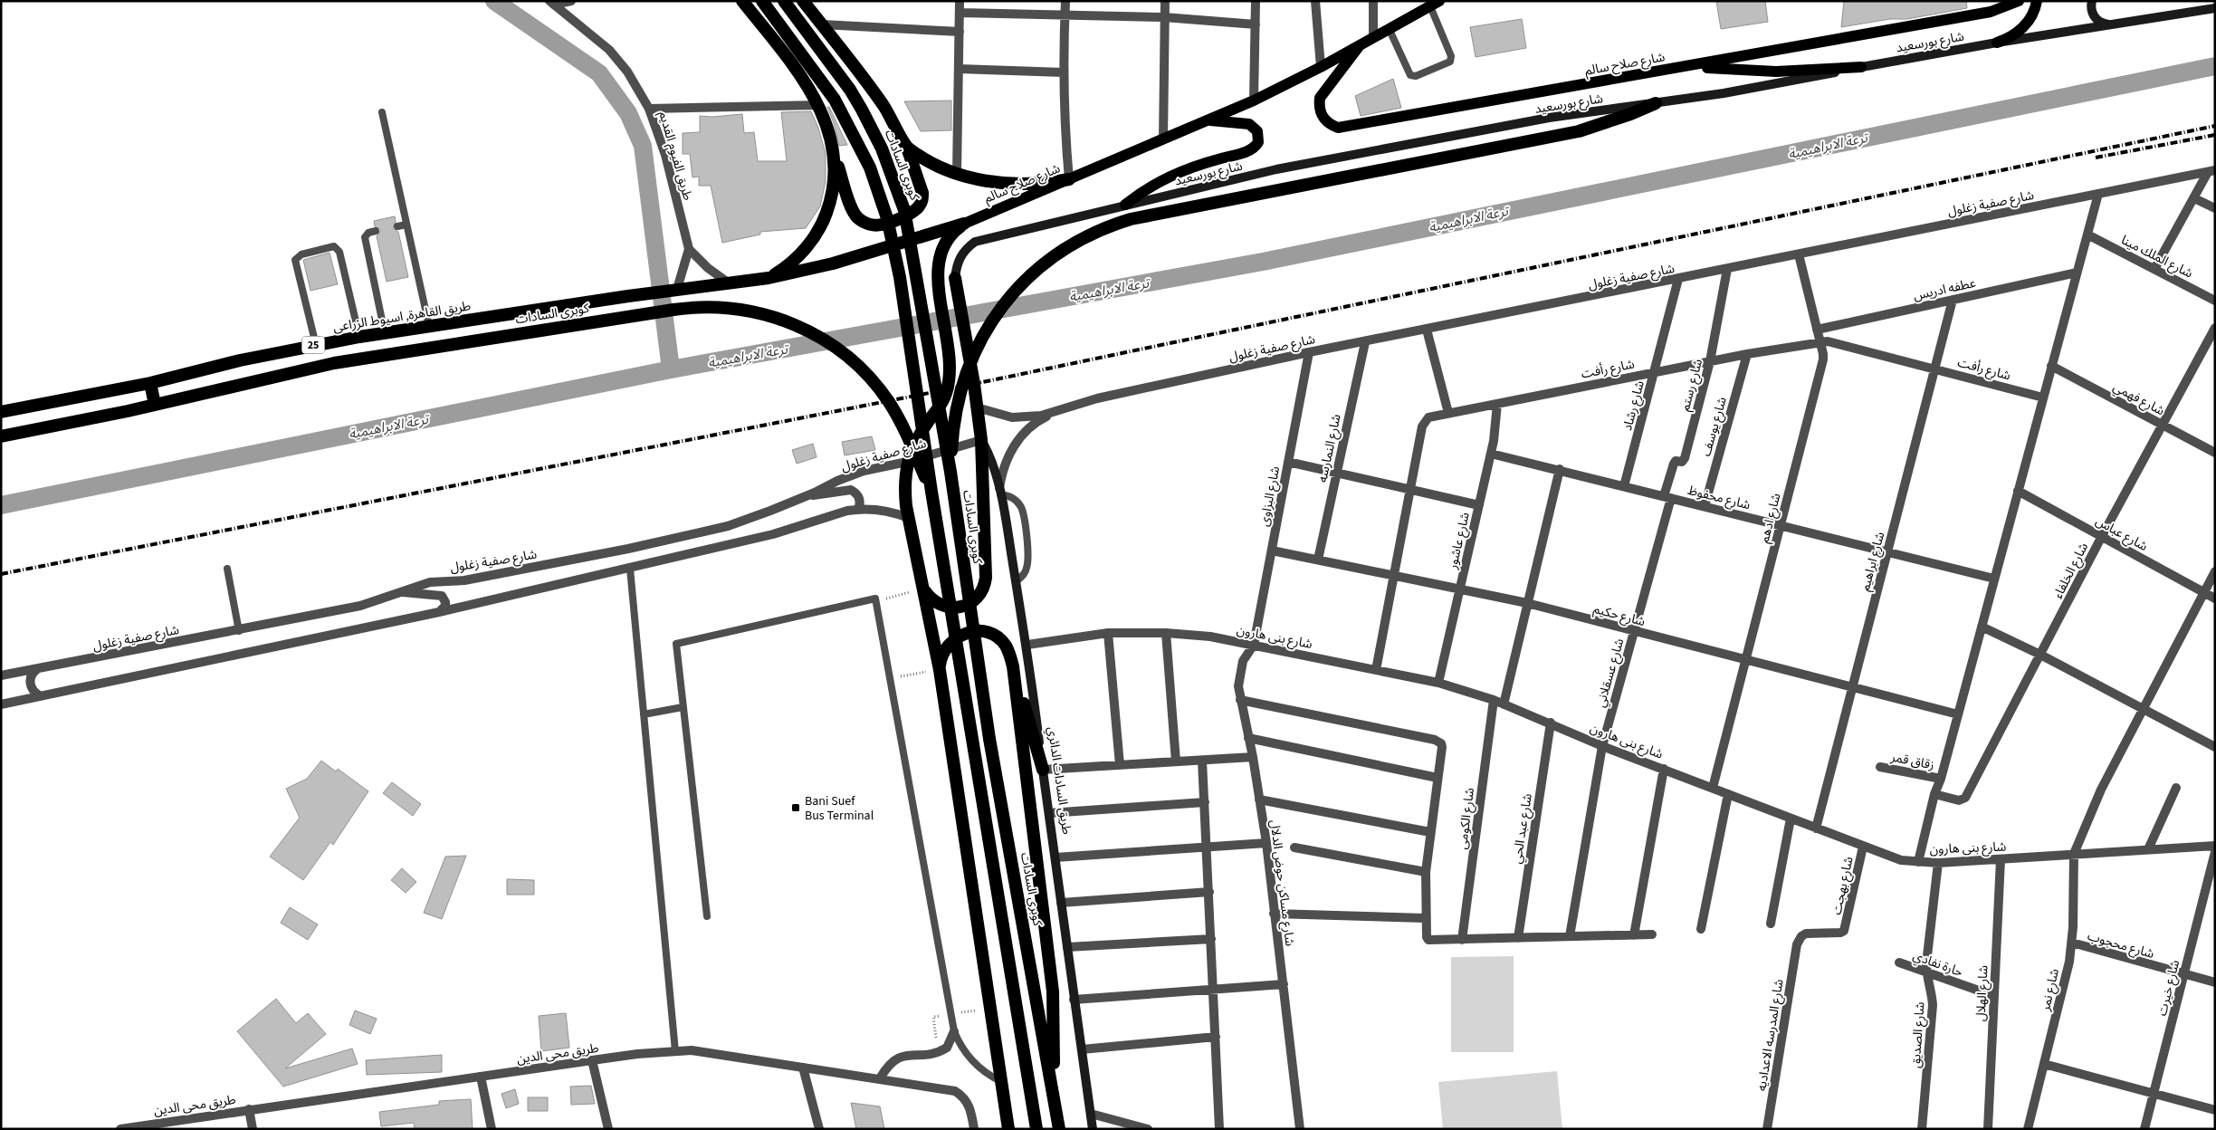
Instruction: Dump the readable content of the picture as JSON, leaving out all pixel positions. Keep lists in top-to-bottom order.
{
  "streets": {
    "highway": [
      "شارع صلاح سالم",
      "كوبرى السادات",
      "طريق القاهرة, اسيوط الزراعى",
      "25"
    ],
    "main road": ["شارع بورسعيد", "طريق السادات الدائري"],
    "street": [
      "طريق الفيوم القديم",
      "شارع صفية زغلول",
      "شارع الملك مينا",
      "عطفه ادريس",
      "شارع رأفت",
      "شارع رستم",
      "شارع فهمي",
      "شارع رشاد",
      "شارع يوسف",
      "شارع النمارسه",
      "شارع البزاوى",
      "شارع محفوظ",
      "شارع ادهم",
      "شارع عباس",
      "شارع عاشور",
      "شارع ابراهيم",
      "شارع الخلفاء",
      "شارع حكيم",
      "شارع بنى هارون",
      "شارع عسقلاني",
      "زقاق قمر",
      "شارع الكومى",
      "شارع عبد الحي",
      "شارع مساكن حوض الدلال",
      "شارع بهجت",
      "شارع محجوب",
      "حارة نفادي",
      "شارع خيرت",
      "شارع نمر",
      "شارع الهلال",
      "شارع المدرسه الاعداديه",
      "شارع الصديق",
      "طريق محى الدين"
    ]
  },
  "crossings": [
    ["شارع صلاح سالم", "طريق الفيوم القديم"],
    ["شارع صلاح سالم", "طريق القاهرة, اسيوط الزراعى"],
    ["طريق الفيوم القديم", "طريق القاهرة, اسيوط الزراعى"],
    ["كوبرى السادات", "25"],
    ["شارع صفية زغلول", "شارع رستم"],
    ["شارع صفية زغلول", "شارع رشاد"],
    ["شارع صفية زغلول", "شارع النمارسه"],
    ["شارع صفية زغلول", "شارع البزاوى"],
    ["شارع صفية زغلول", "شارع ادهم"],
    ["شارع صفية زغلول", "طريق السادات الدائري"],
    ["عطفه ادريس", "شارع ادهم"],
    ["عطفه ادريس", "شارع ابراهيم"],
    ["شارع رأفت", "شارع رستم"],
    ["شارع رأفت", "شارع رشاد"],
    ["شارع رأفت", "شارع يوسف"],
    ["شارع رأفت", "شارع ادهم"],
    ["شارع رأفت", "شارع عاشور"],
    ["شارع رأفت", "شارع ابراهيم"],
    ["شارع رأفت", "شارع حكيم"],
    ["شارع رأفت", "شارع بنى هارون"],
    ["شارع رستم", "شارع محفوظ"],
    ["شارع رستم", "شارع عسقلاني"],
    ["شارع فهمي", "شارع الخلفاء"],
    ["شارع رشاد", "شارع محفوظ"],
    ["شارع يوسف", "شارع محفوظ"],
    ["شارع النمارسه", "شارع حكيم"],
    ["شارع البزاوى", "شارع حكيم"],
    ["شارع البزاوى", "شارع بنى هارون"],
    ["شارع البزاوى", "شارع مساكن حوض الدلال"],
    ["شارع محفوظ", "شارع ادهم"],
    ["شارع محفوظ", "شارع عاشور"],
    ["شارع محفوظ", "شارع ابراهيم"],
    ["شارع محفوظ", "شارع عسقلاني"],
    ["شارع ادهم", "شارع حكيم"],
    ["شارع ادهم", "شارع بنى هارون"],
    ["شارع عباس", "شارع الخلفاء"],
    ["شارع عاشور", "شارع حكيم"],
    ["شارع عاشور", "شارع بنى هارون"],
    ["شارع ابراهيم", "شارع حكيم"],
    ["شارع ابراهيم", "شارع بنى هارون"],
    ["شارع حكيم", "شارع عسقلاني"],
    ["شارع بنى هارون", "شارع عسقلاني"],
    ["شارع بنى هارون", "طريق السادات الدائري"],
    ["شارع بنى هارون", "شارع الكومى"],
    ["شارع بنى هارون", "شارع عبد الحي"],
    ["شارع بنى هارون", "شارع مساكن حوض الدلال"],
    ["شارع بنى هارون", "شارع بهجت"],
    ["شارع بنى هارون", "شارع نمر"],
    ["شارع بنى هارون", "شارع الهلال"],
    ["شارع بنى هارون", "شارع الصديق"],
    ["شارع بهجت", "شارع المدرسه الاعداديه"],
    ["شارع محجوب", "شارع خيرت"],
    ["شارع محجوب", "شارع نمر"],
    ["حارة نفادي", "شارع الهلال"],
    ["حارة نفادي", "شارع الصديق"]
  ],
  "water": ["ترعة الابراهيمية"],
  "places": {
    "transit": ["Bani Suef Bus Terminal"]
  }
}
